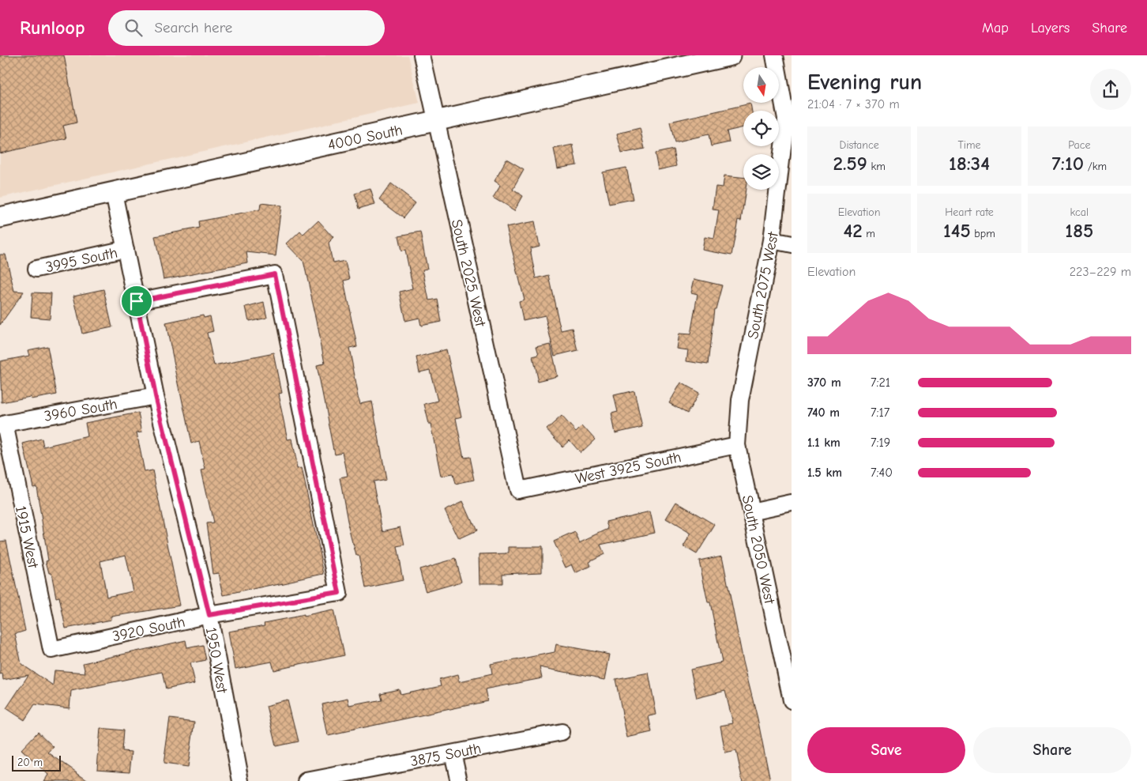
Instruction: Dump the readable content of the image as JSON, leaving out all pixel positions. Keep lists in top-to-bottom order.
{
  "streets": {
    "street": [
      "4000 South",
      "3995 South",
      "South 2025 West",
      "South 2075 West",
      "3960 South",
      "West 3925 South",
      "1915 West",
      "South 2050 West",
      "3920 South",
      "1950 West",
      "3875 South"
    ]
  },
  "crossings": [
    ["4000 South", "South 2025 West"],
    ["4000 South", "1950 West"],
    ["3995 South", "1950 West"],
    ["South 2025 West", "West 3925 South"],
    ["South 2075 West", "West 3925 South"],
    ["South 2075 West", "South 2050 West"],
    ["3960 South", "1915 West"],
    ["3960 South", "1950 West"],
    ["West 3925 South", "South 2050 West"],
    ["1915 West", "3920 South"],
    ["3920 South", "1950 West"]
  ],
  "scale_bar": "20 m",
  "north": "bottom",
  "page": {
    "header": "Runloop",
    "search": "Search here",
    "nav": ["Map", "Layers", "Share"],
    "heading": ["Evening run", "21:04 · 7 × 370 m"],
    "stats": [
      ["Distance", "2.59 km"],
      ["Time", "18:34"],
      ["Pace", "7:10 /km"],
      ["Elevation", "42 m"],
      ["Heart rate", "145 bpm"],
      ["kcal", "185"]
    ],
    "chart": ["Elevation", "223–229 m"],
    "list": [
      {
        "name": "370 m",
        "note": "7:21"
      },
      {
        "name": "740 m",
        "note": "7:17"
      },
      {
        "name": "1.1 km",
        "note": "7:19"
      },
      {
        "name": "1.5 km",
        "note": "7:40"
      }
    ],
    "buttons": ["Save", "Share"],
    "scale": "20 m"
  }
}
